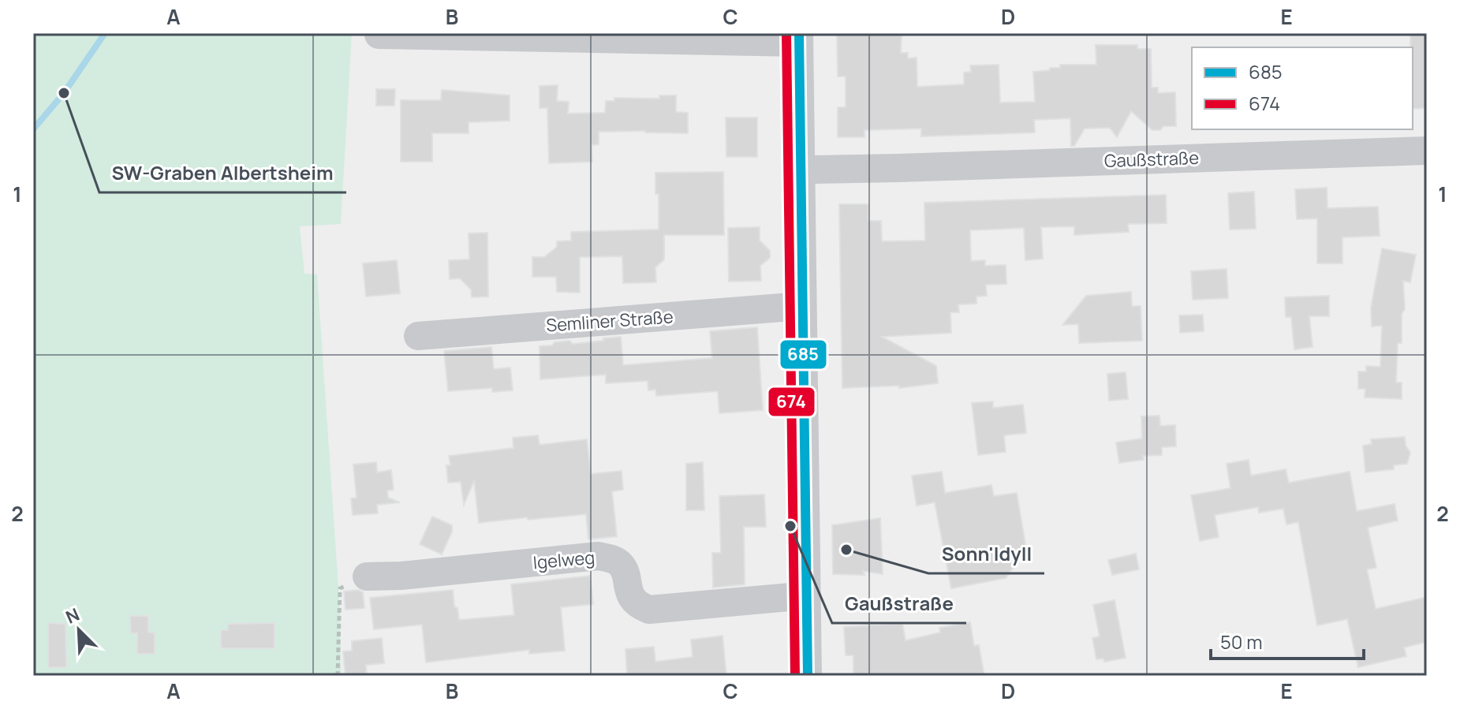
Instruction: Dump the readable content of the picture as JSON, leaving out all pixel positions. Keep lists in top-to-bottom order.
{
  "streets": {
    "street": ["Gaußstraße", "Semliner Straße", "Igelweg"]
  },
  "places": ["SW-Graben Albertsheim", "Gaußstraße", "Sonn'Idyll"],
  "lines": ["transit line 685", "transit line 674"],
  "legend": ["685", "674"],
  "scale_bar": "50 m",
  "north": "top left",
  "grid": {
    "columns": [
      "A",
      "B",
      "C",
      "D",
      "E"
    ],
    "rows": ["1", "2"]
  }
}
